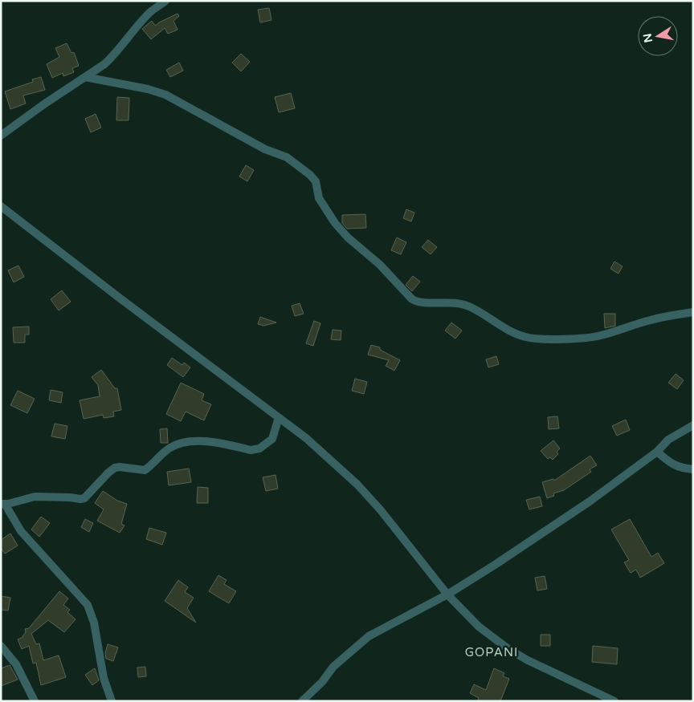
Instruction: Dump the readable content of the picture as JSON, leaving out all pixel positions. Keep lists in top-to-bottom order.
{
  "districts": ["GOPANI"],
  "north": "left"
}
